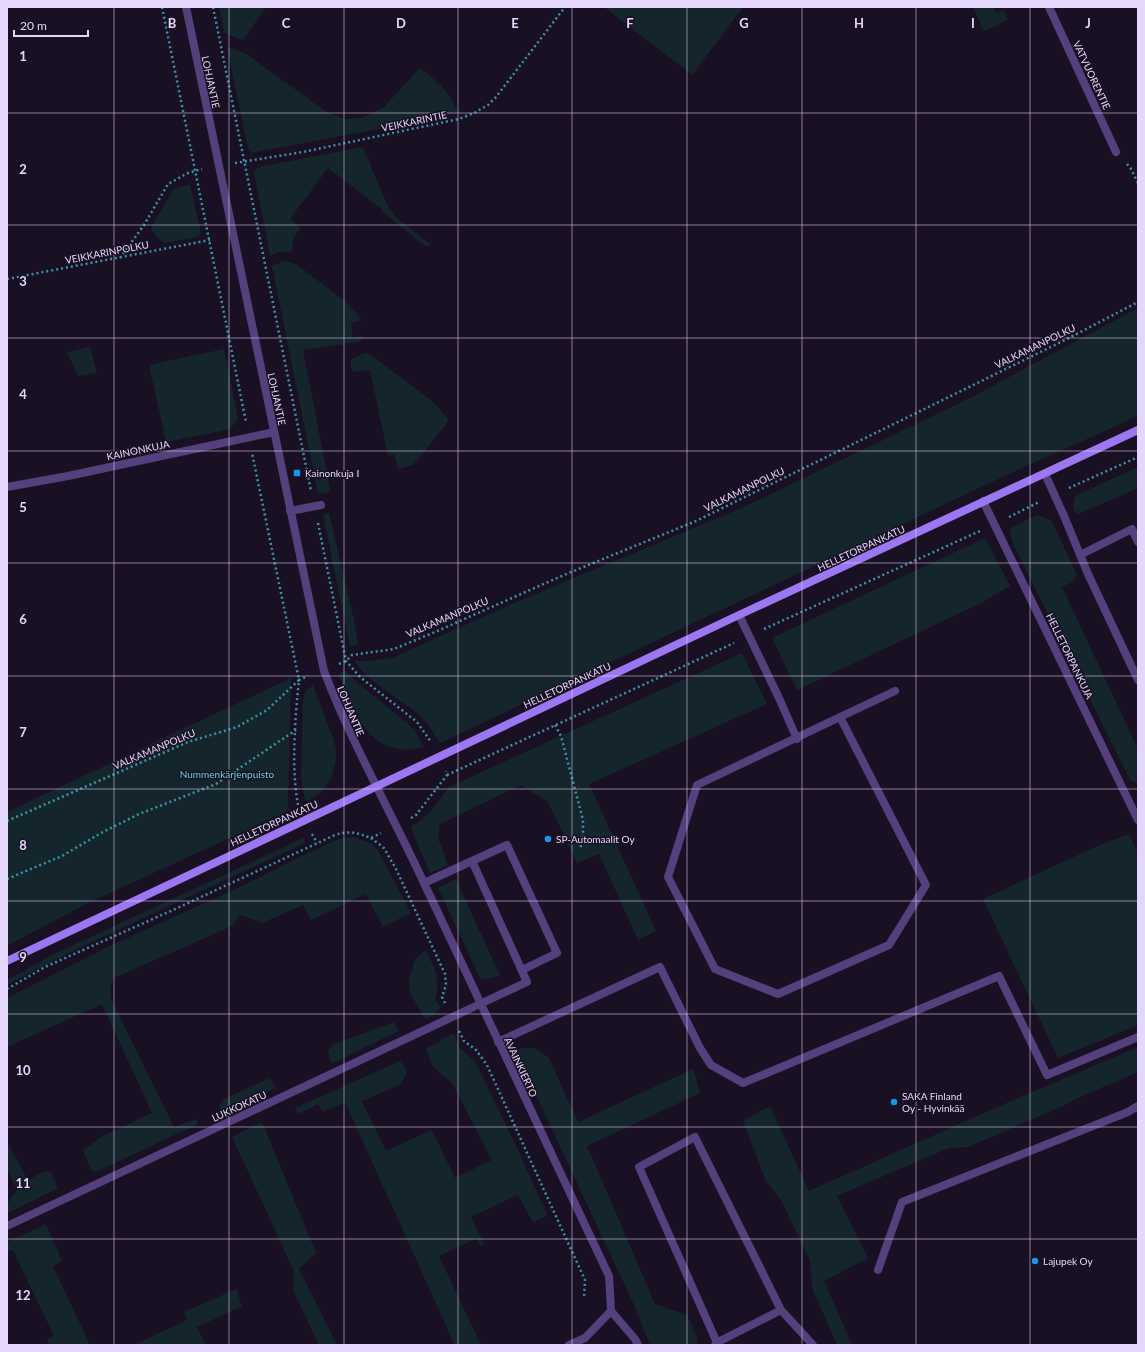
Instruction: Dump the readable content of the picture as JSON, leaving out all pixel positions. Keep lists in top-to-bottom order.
{
  "streets": {
    "street": [
      "VATVUORENTIE",
      "LOHJANTIE",
      "KAINONKUJA",
      "HELLETORPANKATU",
      "HELLETORPANKUJA",
      "AVAINKIERTO",
      "LUKKOKATU"
    ],
    "path": ["VEIKKARINTIE", "VEIKKARINPOLKU", "VALKAMANPOLKU"]
  },
  "crossings": [
    ["LOHJANTIE", "VEIKKARINTIE"],
    ["LOHJANTIE", "VALKAMANPOLKU"],
    ["LOHJANTIE", "KAINONKUJA"],
    ["LOHJANTIE", "HELLETORPANKATU"],
    ["LOHJANTIE", "AVAINKIERTO"],
    ["VEIKKARINTIE", "VEIKKARINPOLKU"],
    ["HELLETORPANKATU", "HELLETORPANKUJA"],
    ["HELLETORPANKATU", "AVAINKIERTO"],
    ["AVAINKIERTO", "LUKKOKATU"]
  ],
  "parks": ["Nummenkärjenpuisto"],
  "places": {
    "transit": ["Kainonkuja I"],
    "other": ["SP-Automaalit Oy", "SAKA Finland Oy - Hyvinkää", "Lajupek Oy"]
  },
  "scale_bar": "20 m",
  "grid": {
    "columns": [
      "B",
      "C",
      "D",
      "E",
      "F",
      "G",
      "H",
      "I",
      "J"
    ],
    "rows": [
      "1",
      "2",
      "3",
      "4",
      "5",
      "6",
      "7",
      "8",
      "9",
      "10",
      "11",
      "12"
    ]
  }
}
